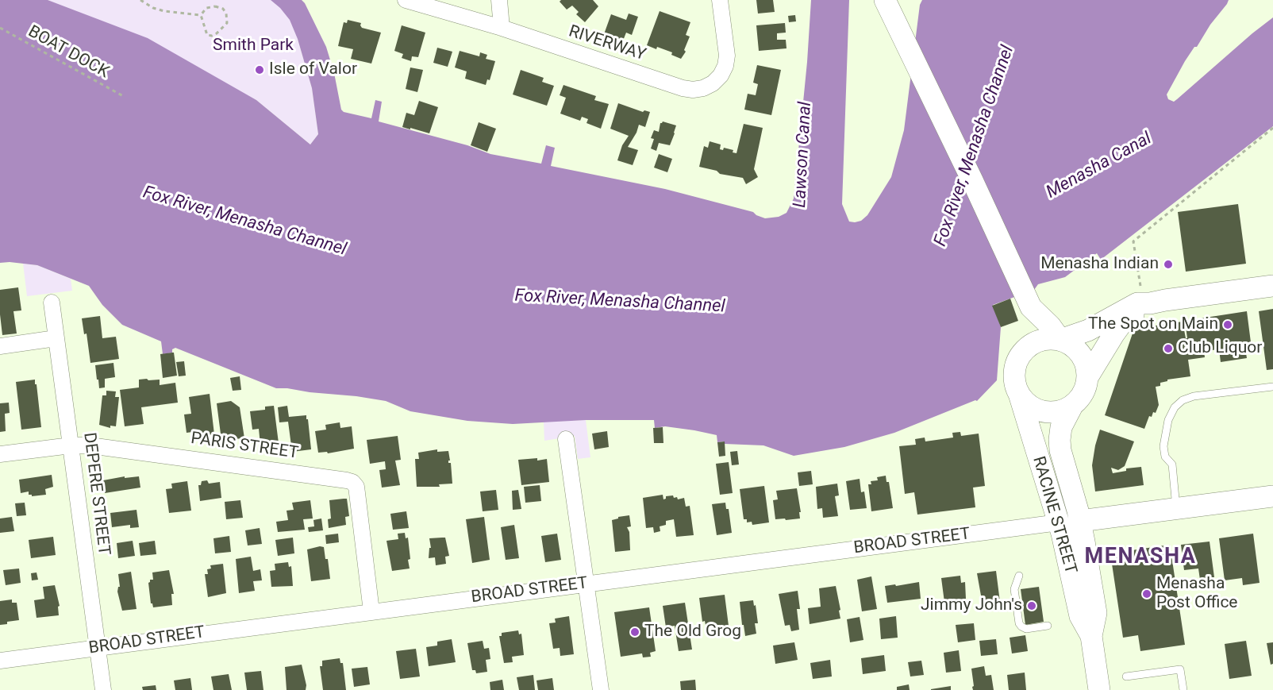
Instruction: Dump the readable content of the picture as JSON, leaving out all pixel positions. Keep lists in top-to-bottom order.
{
  "streets": {
    "main road": ["RACINE STREET"],
    "street": [
      "RIVERWAY",
      "PARIS STREET",
      "DEPERE STREET",
      "BROAD STREET"
    ],
    "path": ["BOAT DOCK"]
  },
  "crossings": [
    ["PARIS STREET", "DEPERE STREET"],
    ["PARIS STREET", "BROAD STREET"],
    ["DEPERE STREET", "BROAD STREET"],
    ["RACINE STREET", "BROAD STREET"]
  ],
  "districts": ["MENASHA"],
  "water": ["Fox River, Menasha Channel", "Lawson Canal", "Menasha Canal"],
  "parks": ["Smith Park"],
  "places": [
    "Isle of Valor",
    "Menasha Indian",
    "The Spot on Main",
    "Club Liquor",
    "Menasha Post Office",
    "Jimmy John's",
    "The Old Grog"
  ]
}
